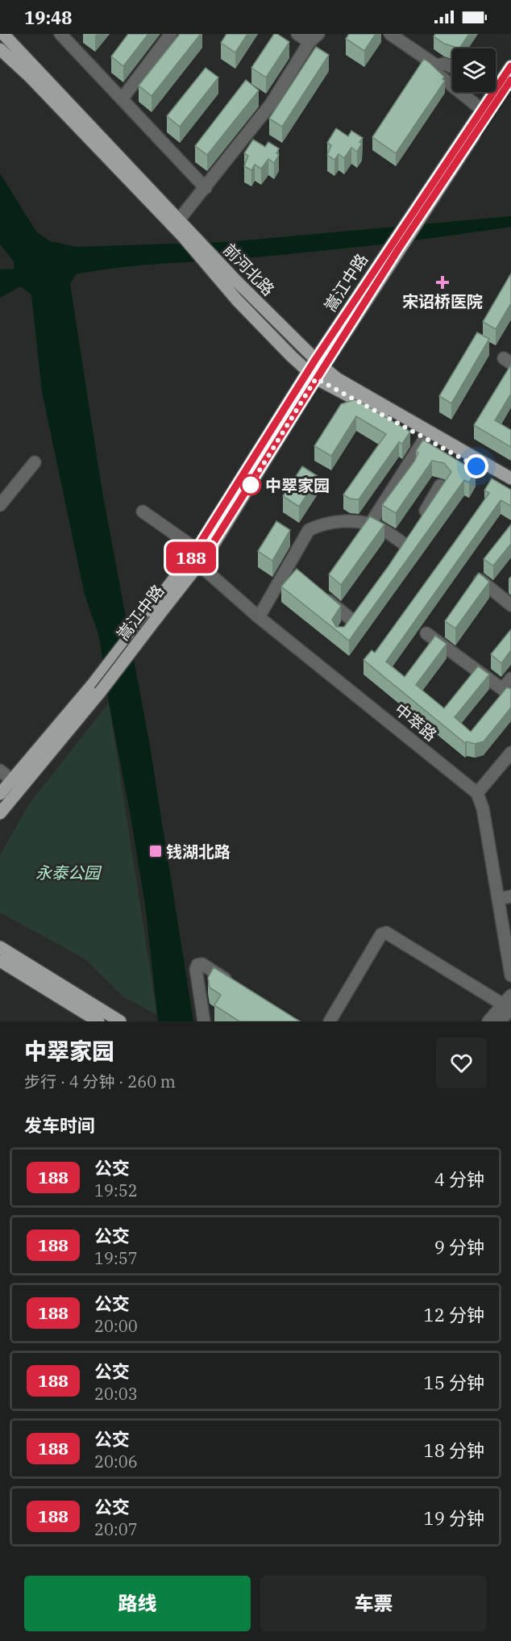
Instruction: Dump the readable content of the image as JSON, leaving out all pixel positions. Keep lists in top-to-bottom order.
{
  "streets": {
    "main road": ["前河北路", "嵩江中路"],
    "street": ["中萃路"]
  },
  "crossings": [
    ["前河北路", "嵩江中路"],
    ["嵩江中路", "中萃路"]
  ],
  "parks": ["永泰公园"],
  "places": {
    "health": ["宋诏桥医院"],
    "other": ["中翠家园"],
    "transit": ["钱湖北路"]
  },
  "lines": ["bus line 188"],
  "page": {
    "status": "19:48",
    "on_map": "188",
    "heading": [
      ["中翠家园", "步行 · 4 分钟 · 260 m"],
      "发车时间"
    ],
    "list": [
      {
        "mark": "188",
        "name": "公交",
        "note": "19:52",
        "value": "4 分钟"
      },
      {
        "mark": "188",
        "name": "公交",
        "note": "19:57",
        "value": "9 分钟"
      },
      {
        "mark": "188",
        "name": "公交",
        "note": "20:00",
        "value": "12 分钟"
      },
      {
        "mark": "188",
        "name": "公交",
        "note": "20:03",
        "value": "15 分钟"
      },
      {
        "mark": "188",
        "name": "公交",
        "note": "20:06",
        "value": "18 分钟"
      },
      {
        "mark": "188",
        "name": "公交",
        "note": "20:07",
        "value": "19 分钟"
      }
    ],
    "buttons": ["路线", "车票"]
  }
}
